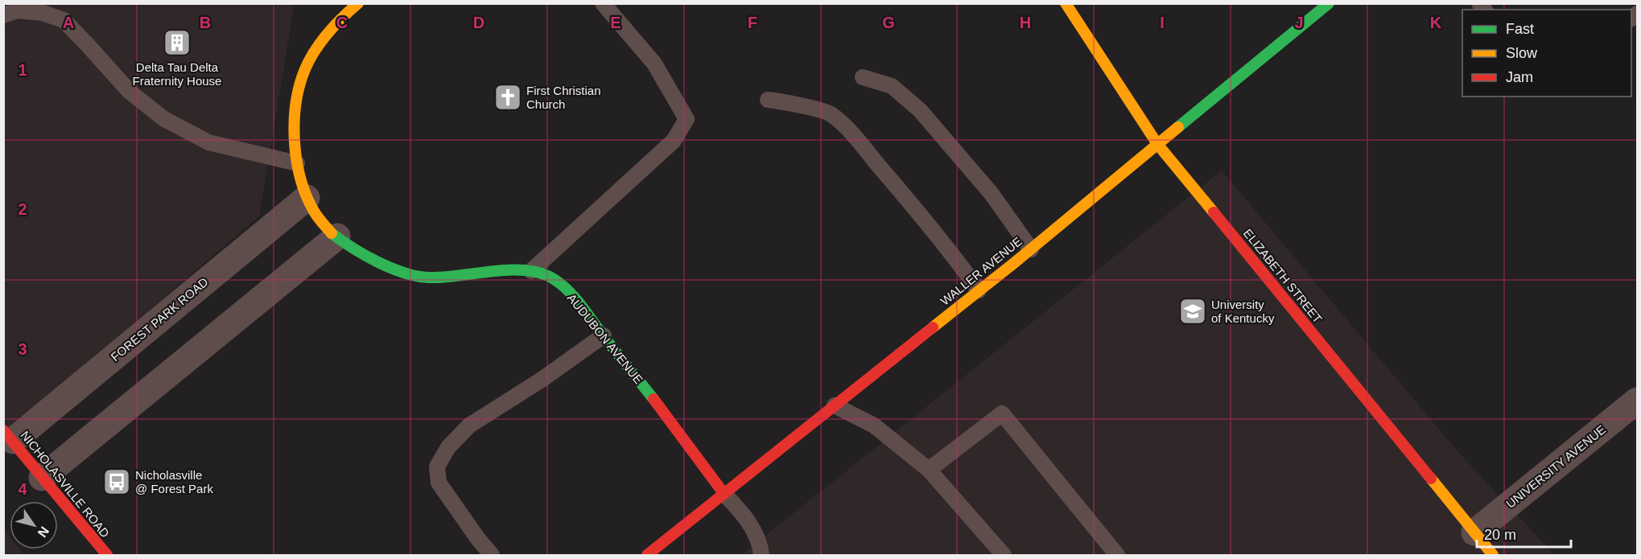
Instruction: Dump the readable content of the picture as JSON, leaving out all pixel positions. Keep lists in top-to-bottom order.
{
  "streets": {
    "street": [
      "WALLER AVENUE",
      "ELIZABETH STREET",
      "FOREST PARK ROAD",
      "AUDUBON AVENUE",
      "UNIVERSITY AVENUE",
      "NICHOLASVILLE ROAD"
    ]
  },
  "crossings": [
    ["WALLER AVENUE", "ELIZABETH STREET"],
    ["WALLER AVENUE", "AUDUBON AVENUE"],
    ["ELIZABETH STREET", "UNIVERSITY AVENUE"],
    ["FOREST PARK ROAD", "AUDUBON AVENUE"],
    ["FOREST PARK ROAD", "NICHOLASVILLE ROAD"]
  ],
  "places": {
    "building": ["Delta Tau Delta Fraternity House"],
    "church": ["First Christian Church"],
    "school or university": ["University of Kentucky"],
    "bus stop": ["Nicholasville @ Forest Park"]
  },
  "legend": ["Fast", "Slow", "Jam"],
  "scale_bar": "20 m",
  "north": "bottom right",
  "grid": {
    "columns": [
      "A",
      "B",
      "C",
      "D",
      "E",
      "F",
      "G",
      "H",
      "I",
      "J",
      "K"
    ],
    "rows": [
      "1",
      "2",
      "3",
      "4"
    ]
  }
}
